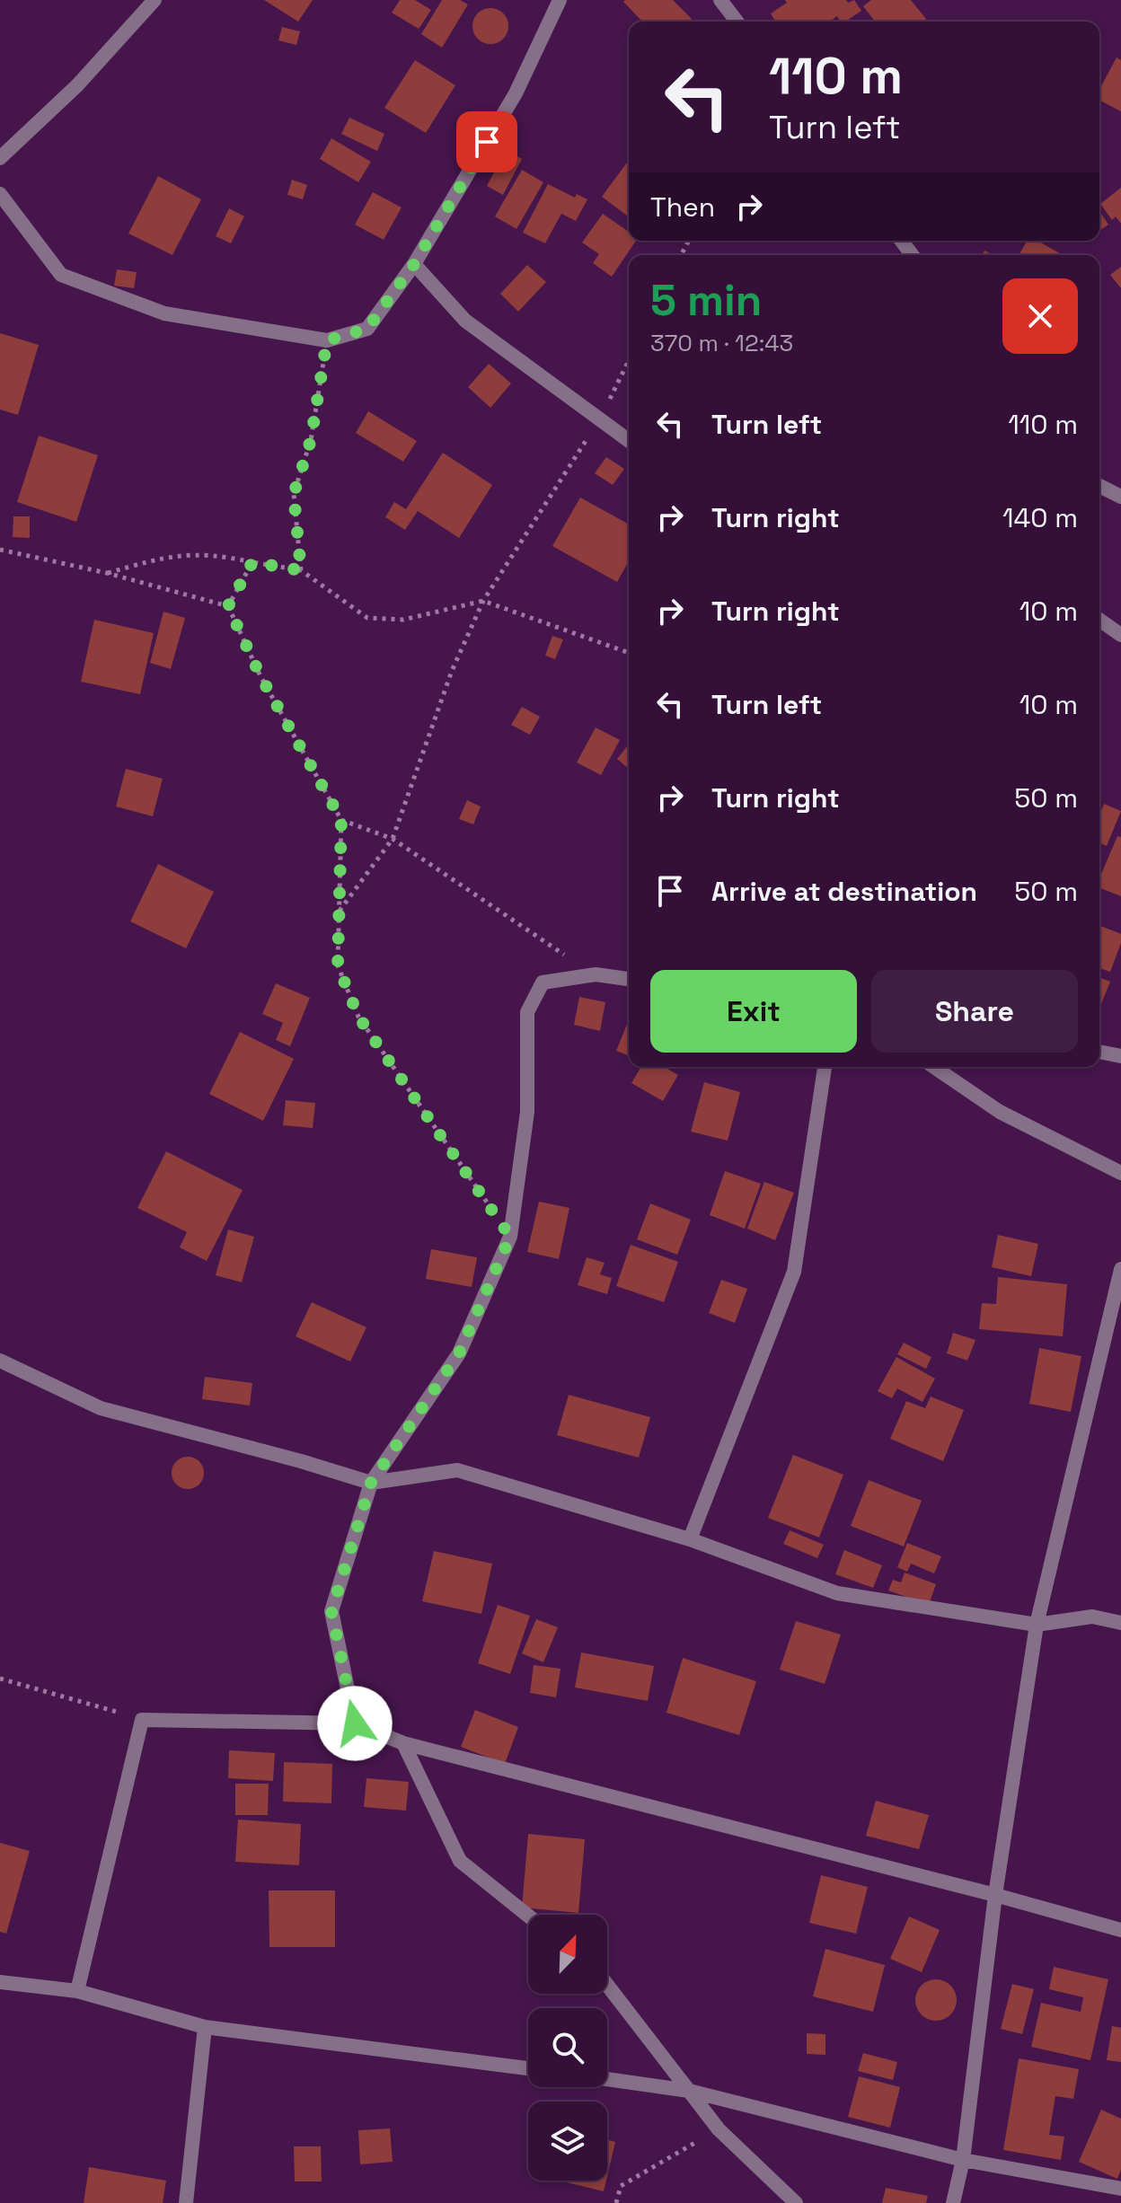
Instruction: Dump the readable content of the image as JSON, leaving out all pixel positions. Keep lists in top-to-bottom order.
{
  "north": "top right",
  "page": {
    "turn": ["110 m", "Turn left"],
    "then": "Then",
    "heading": ["5 min", "370 m · 12:43"],
    "list": [
      {
        "name": "Turn left",
        "value": "110 m"
      },
      {
        "name": "Turn right",
        "value": "140 m"
      },
      {
        "name": "Turn right",
        "value": "10 m"
      },
      {
        "name": "Turn left",
        "value": "10 m"
      },
      {
        "name": "Turn right",
        "value": "50 m"
      },
      {
        "name": "Arrive at destination",
        "value": "50 m"
      }
    ],
    "buttons": ["Exit", "Share"]
  }
}
